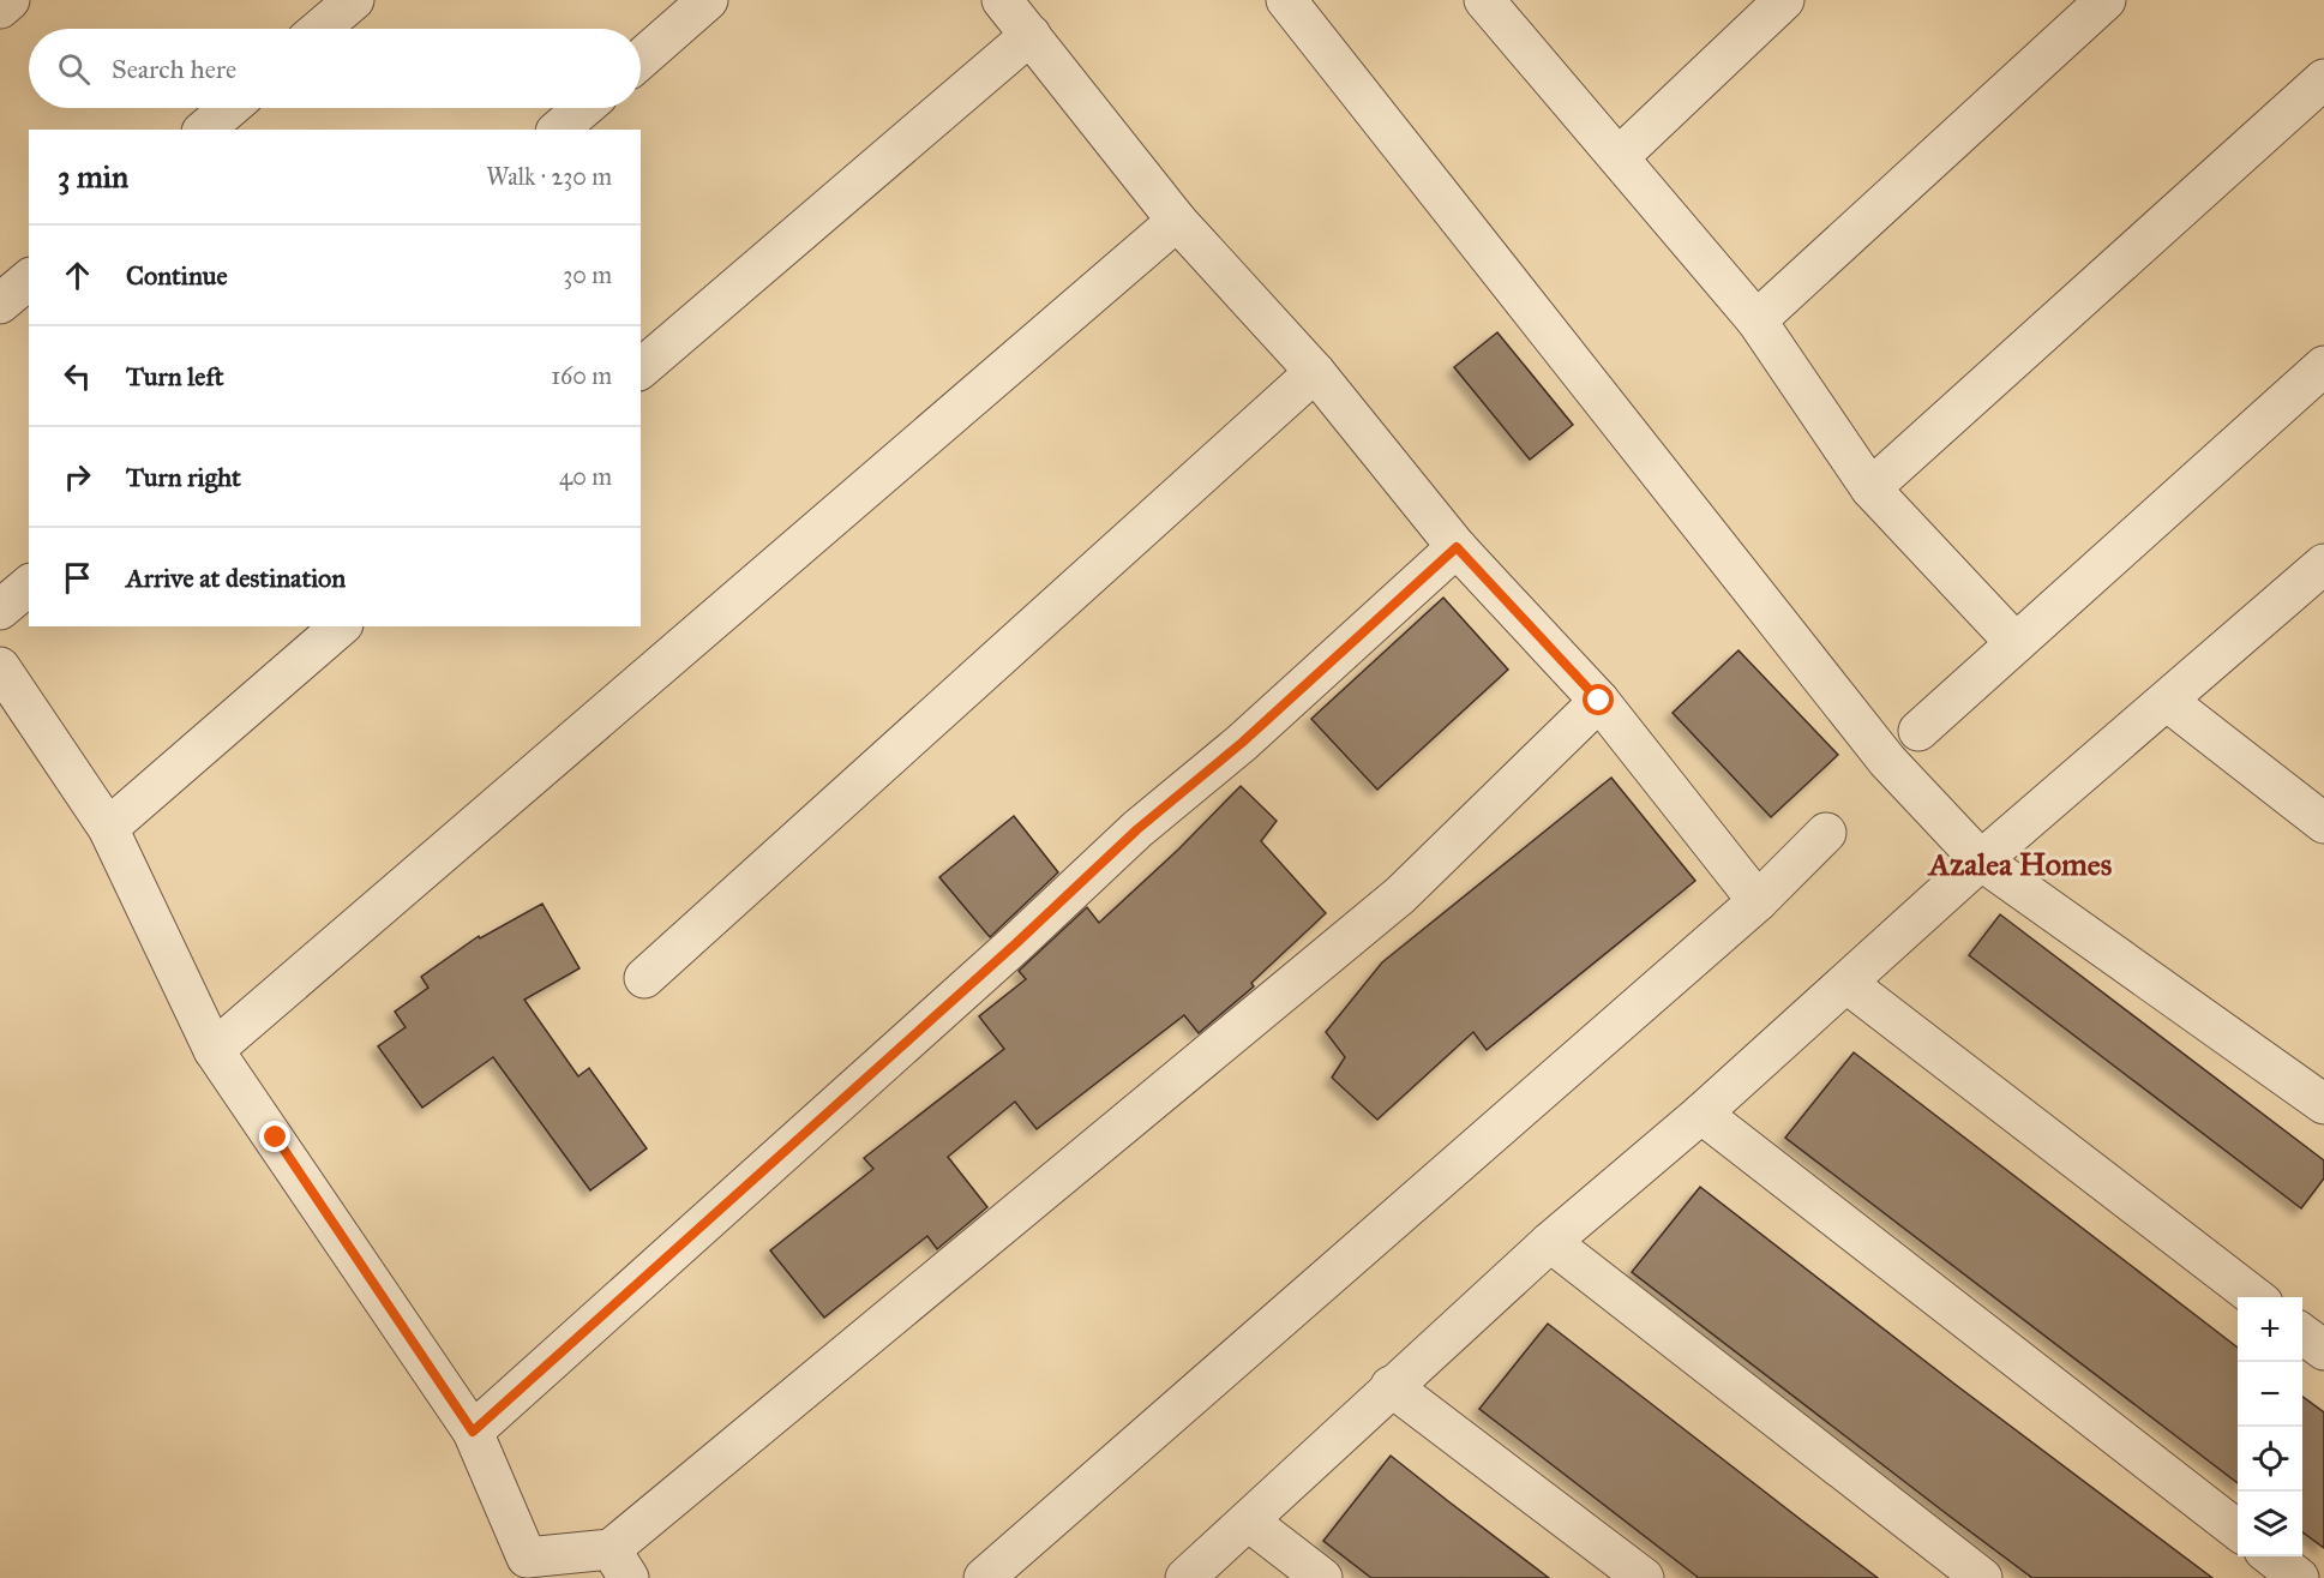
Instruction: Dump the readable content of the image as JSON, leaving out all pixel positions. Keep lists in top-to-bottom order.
{
  "districts": ["Azalea Homes"],
  "page": {
    "search": "Search here",
    "heading": ["3 min", "Walk · 230 m"],
    "list": [
      ["Continue", "30 m"],
      ["Turn left", "160 m"],
      ["Turn right", "40 m"],
      "Arrive at destination"
    ],
    "map_buttons": ["+", "−"]
  }
}
